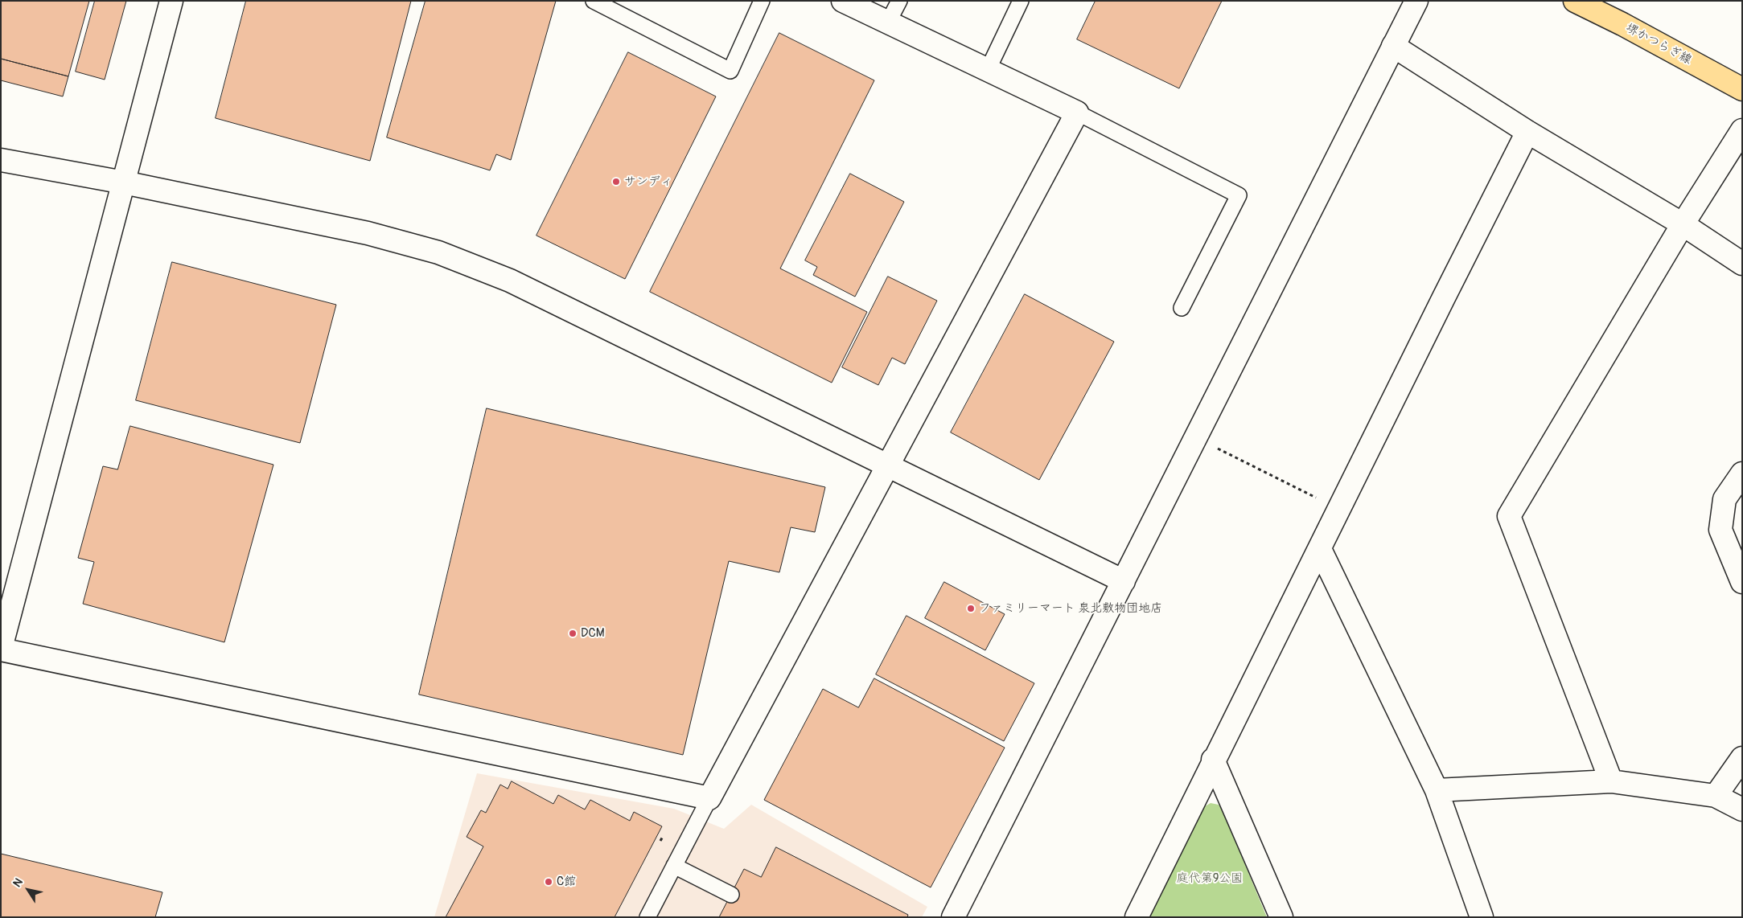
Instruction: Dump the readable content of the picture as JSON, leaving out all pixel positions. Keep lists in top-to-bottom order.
{
  "streets": {
    "main road": ["堺かつらぎ線"]
  },
  "parks": ["庭代第9公園"],
  "places": [
    "サンディ",
    "ファミリーマート 泉北敷物団地店",
    "DCM",
    "C館"
  ],
  "north": "top left"
}
